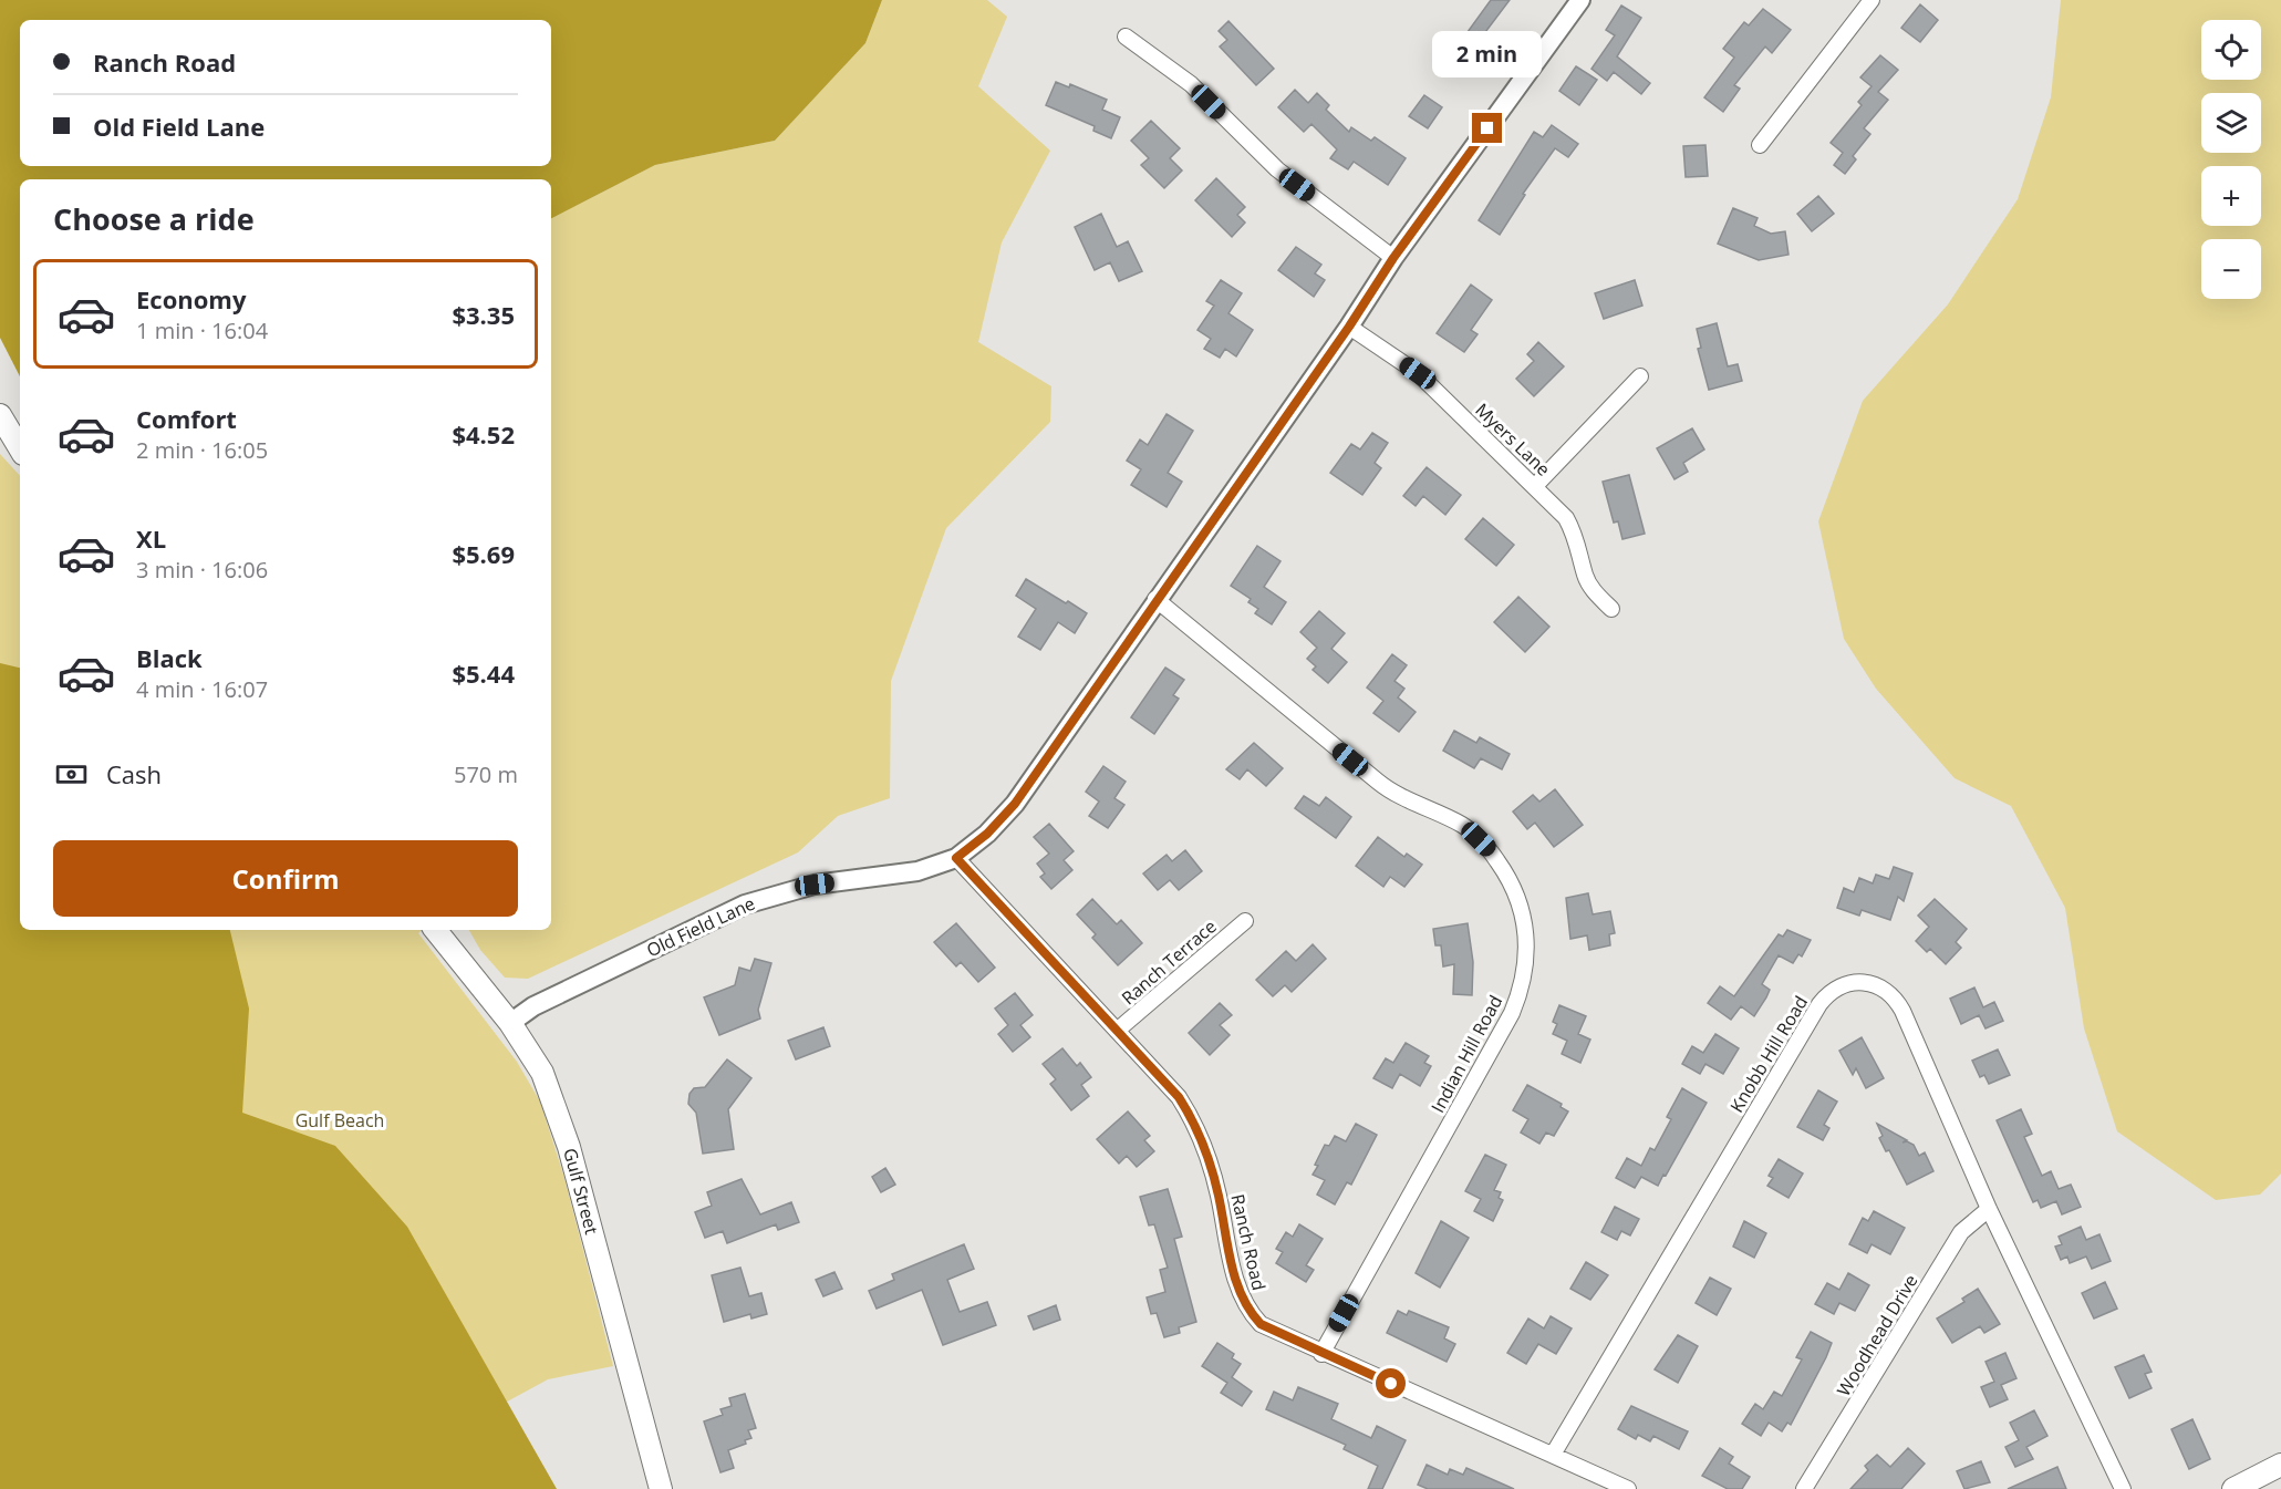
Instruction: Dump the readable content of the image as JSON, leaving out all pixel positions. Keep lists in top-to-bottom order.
{
  "streets": {
    "main road": ["Gulf Street"],
    "street": [
      "Myers Lane",
      "Old Field Lane",
      "Ranch Terrace",
      "Indian Hill Road",
      "Knobb Hill Road",
      "Ranch Road",
      "Woodhead Drive"
    ]
  },
  "crossings": [
    ["Myers Lane", "Old Field Lane"],
    ["Old Field Lane", "Indian Hill Road"],
    ["Old Field Lane", "Gulf Street"],
    ["Old Field Lane", "Ranch Road"],
    ["Ranch Terrace", "Ranch Road"],
    ["Indian Hill Road", "Ranch Road"],
    ["Knobb Hill Road", "Ranch Road"],
    ["Knobb Hill Road", "Woodhead Drive"]
  ],
  "parks": ["Gulf Beach"],
  "page": {
    "map_buttons": ["+", "−"],
    "banner": ["Ranch Road", "Old Field Lane"],
    "bubble": "2 min",
    "heading": "Choose a ride",
    "list": [
      {
        "name": "Economy",
        "note": "1 min · 16:04",
        "value": "$3.35"
      },
      {
        "name": "Comfort",
        "note": "2 min · 16:05",
        "value": "$4.52"
      },
      {
        "name": "XL",
        "note": "3 min · 16:06",
        "value": "$5.69"
      },
      {
        "name": "Black",
        "note": "4 min · 16:07",
        "value": "$5.44"
      }
    ],
    "pay": ["Cash", "570 m"],
    "buttons": "Confirm"
  }
}
